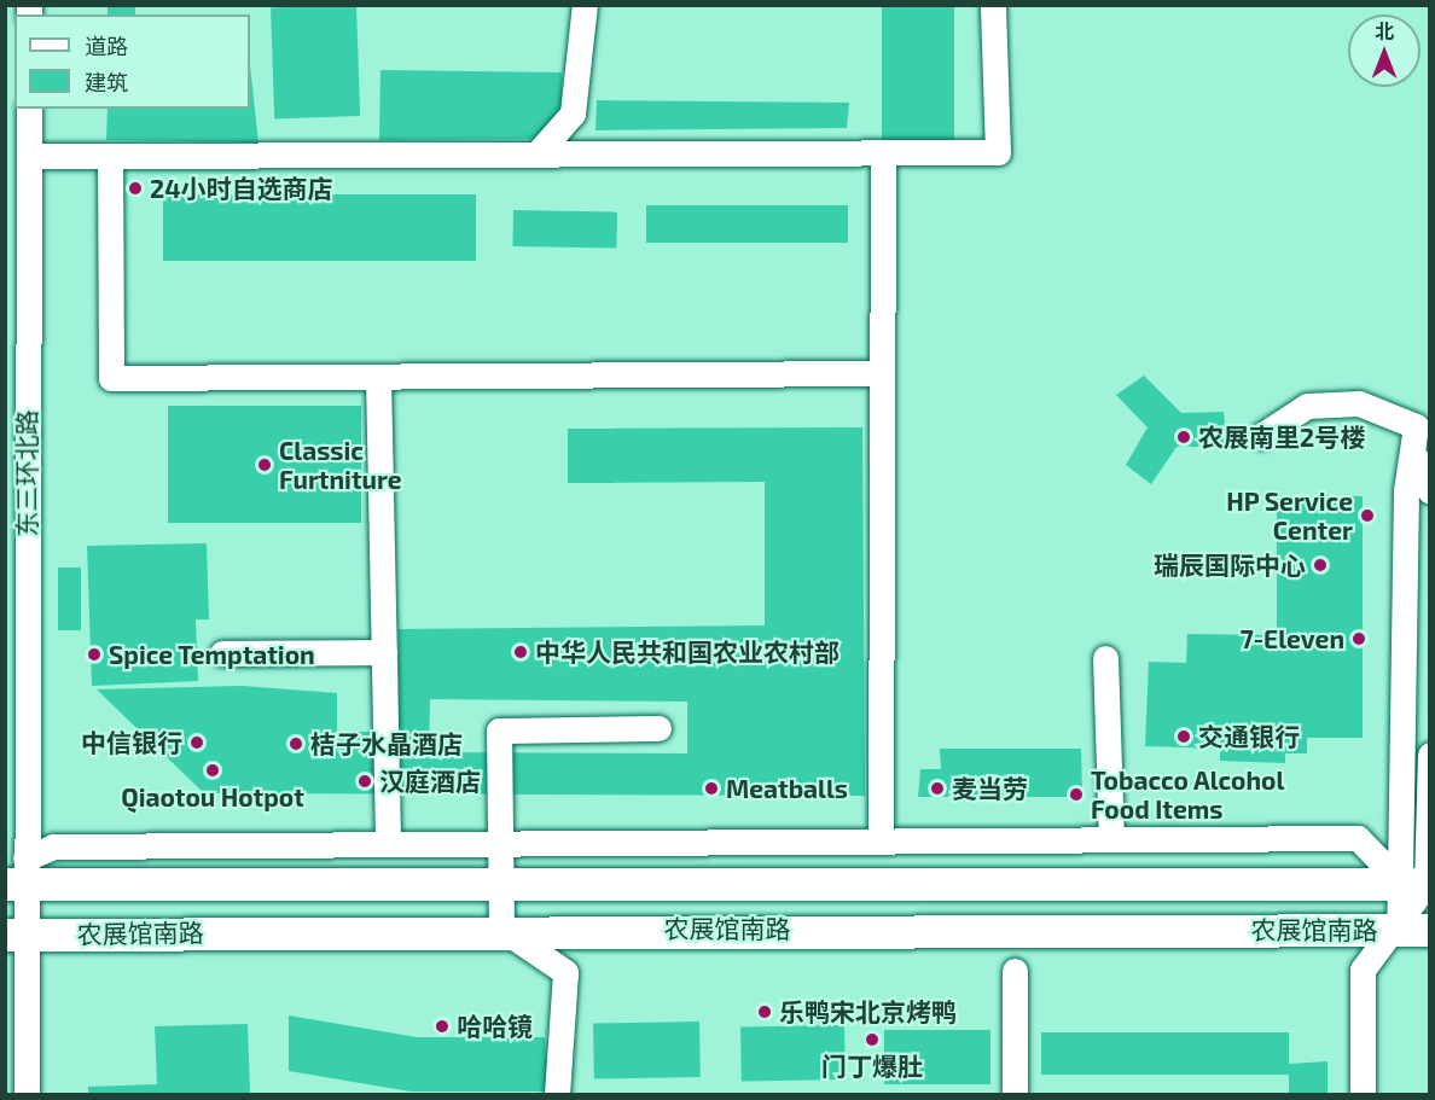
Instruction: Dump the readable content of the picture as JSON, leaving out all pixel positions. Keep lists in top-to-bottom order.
{
  "streets": {
    "main road": ["农展馆南路"],
    "street": ["东三环北路"]
  },
  "crossings": [
    ["东三环北路", "农展馆南路"]
  ],
  "places": [
    "24小时自选商店",
    "农展南里2号楼",
    "Classic Furtniture",
    "HP Service Center",
    "瑞辰国际中心",
    "7-Eleven",
    "中华人民共和国农业农村部",
    "Spice Temptation",
    "交通银行",
    "中信银行",
    "桔子水晶酒店",
    "Qiaotou Hotpot",
    "汉庭酒店",
    "Meatballs",
    "麦当劳",
    "Tobacco Alcohol Food Items",
    "乐鸭宋北京烤鸭",
    "哈哈镜",
    "门丁爆肚"
  ],
  "legend": ["道路", "建筑"],
  "north": "top"
}
